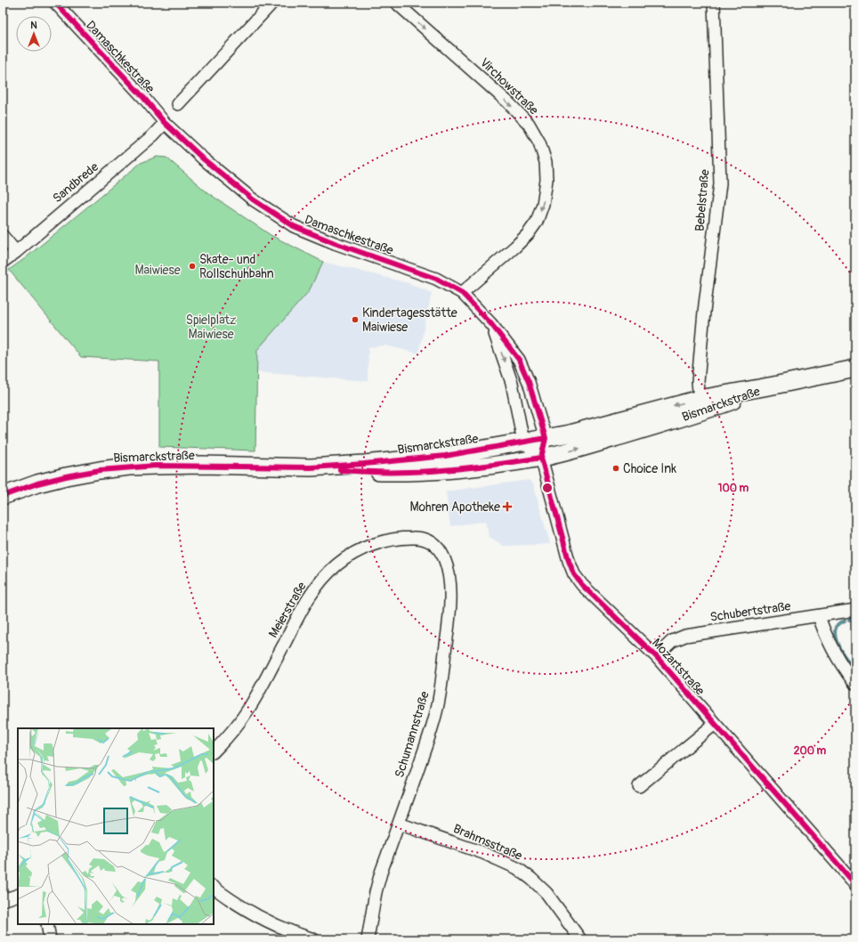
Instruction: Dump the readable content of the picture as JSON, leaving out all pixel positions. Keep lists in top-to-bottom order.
{
  "streets": {
    "main road": ["Bismarckstraße"],
    "street": [
      "Damaschkestraße",
      "Virchowstraße",
      "Sandbrede",
      "Bebelstraße",
      "Meierstraße",
      "Schubertstraße",
      "Mozartstraße",
      "Schumannstraße",
      "Brahmsstraße"
    ]
  },
  "crossings": [
    ["Damaschkestraße", "Virchowstraße"],
    ["Damaschkestraße", "Sandbrede"],
    ["Damaschkestraße", "Bismarckstraße"],
    ["Damaschkestraße", "Mozartstraße"],
    ["Bebelstraße", "Bismarckstraße"],
    ["Bismarckstraße", "Mozartstraße"],
    ["Meierstraße", "Schumannstraße"],
    ["Schubertstraße", "Mozartstraße"],
    ["Schumannstraße", "Brahmsstraße"]
  ],
  "parks": ["Maiwiese", "Spielplatz Maiwiese"],
  "places": {
    "other": ["Skate- und Rollschuhbahn", "Kindertagesstätte Maiwiese", "Choice Ink"],
    "health": ["Mohren Apotheke"]
  },
  "north": "top",
  "rings": ["100 m", "200 m"]
}
